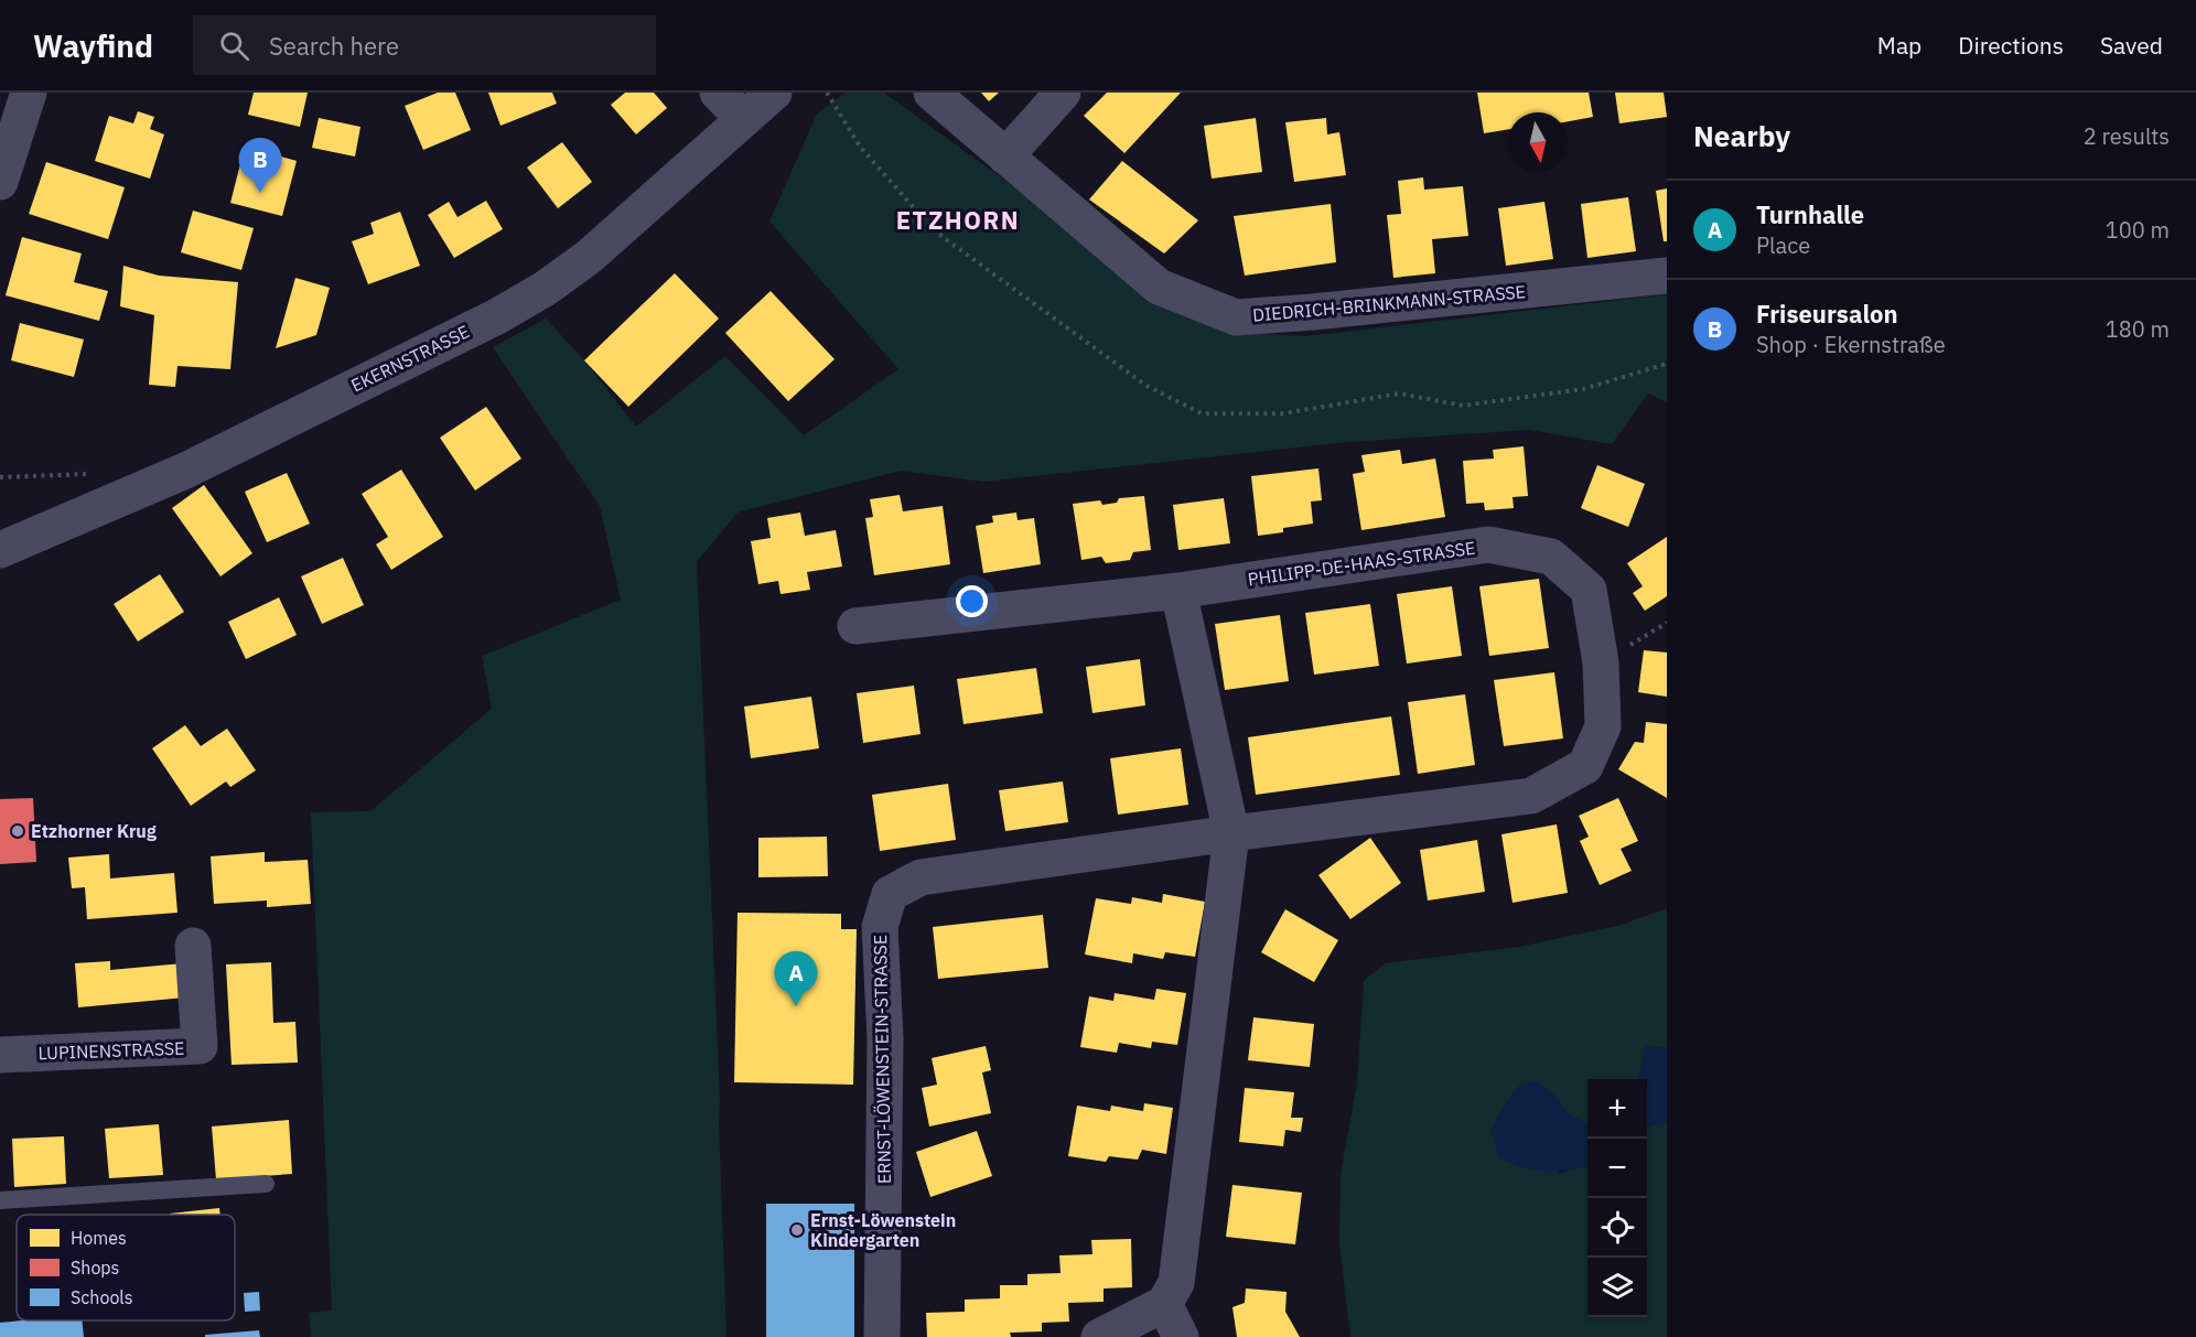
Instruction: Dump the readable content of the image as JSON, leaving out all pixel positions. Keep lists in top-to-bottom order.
{
  "streets": {
    "street": [
      "DIEDRICH-BRINKMANN-STRASSE",
      "EKERNSTRASSE",
      "PHILIPP-DE-HAAS-STRASSE",
      "LUPINENSTRASSE",
      "ERNST-LÖWENSTEIN-STRASSE"
    ]
  },
  "crossings": [
    ["PHILIPP-DE-HAAS-STRASSE", "ERNST-LÖWENSTEIN-STRASSE"]
  ],
  "districts": ["ETZHORN"],
  "places": ["Etzhorner Krug", "Ernst-Löwenstein Kindergarten"],
  "legend": ["Homes", "Shops", "Schools"],
  "north": "bottom",
  "page": {
    "header": "Wayfind",
    "search": "Search here",
    "nav": ["Map", "Directions", "Saved"],
    "heading": ["Nearby", "2 results"],
    "pins": ["B", "A"],
    "list": [
      {
        "mark": "A",
        "name": "Turnhalle",
        "note": "Place",
        "value": "100 m"
      },
      {
        "mark": "B",
        "name": "Friseursalon",
        "note": "Shop · Ekernstraße",
        "value": "180 m"
      }
    ],
    "map_buttons": ["+", "−"]
  }
}
